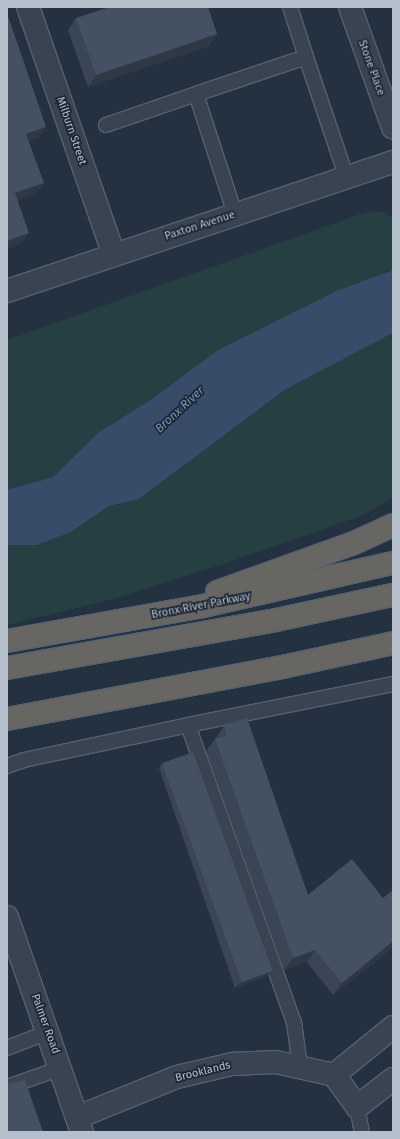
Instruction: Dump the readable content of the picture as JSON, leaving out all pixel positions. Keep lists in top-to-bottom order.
{
  "streets": {
    "highway": ["Bronx River Parkway"],
    "street": [
      "Stone Place",
      "Milburn Street",
      "Paxton Avenue",
      "Palmer Road",
      "Brooklands"
    ]
  },
  "crossings": [
    ["Milburn Street", "Paxton Avenue"],
    ["Palmer Road", "Brooklands"]
  ],
  "water": ["Bronx River"]
}
